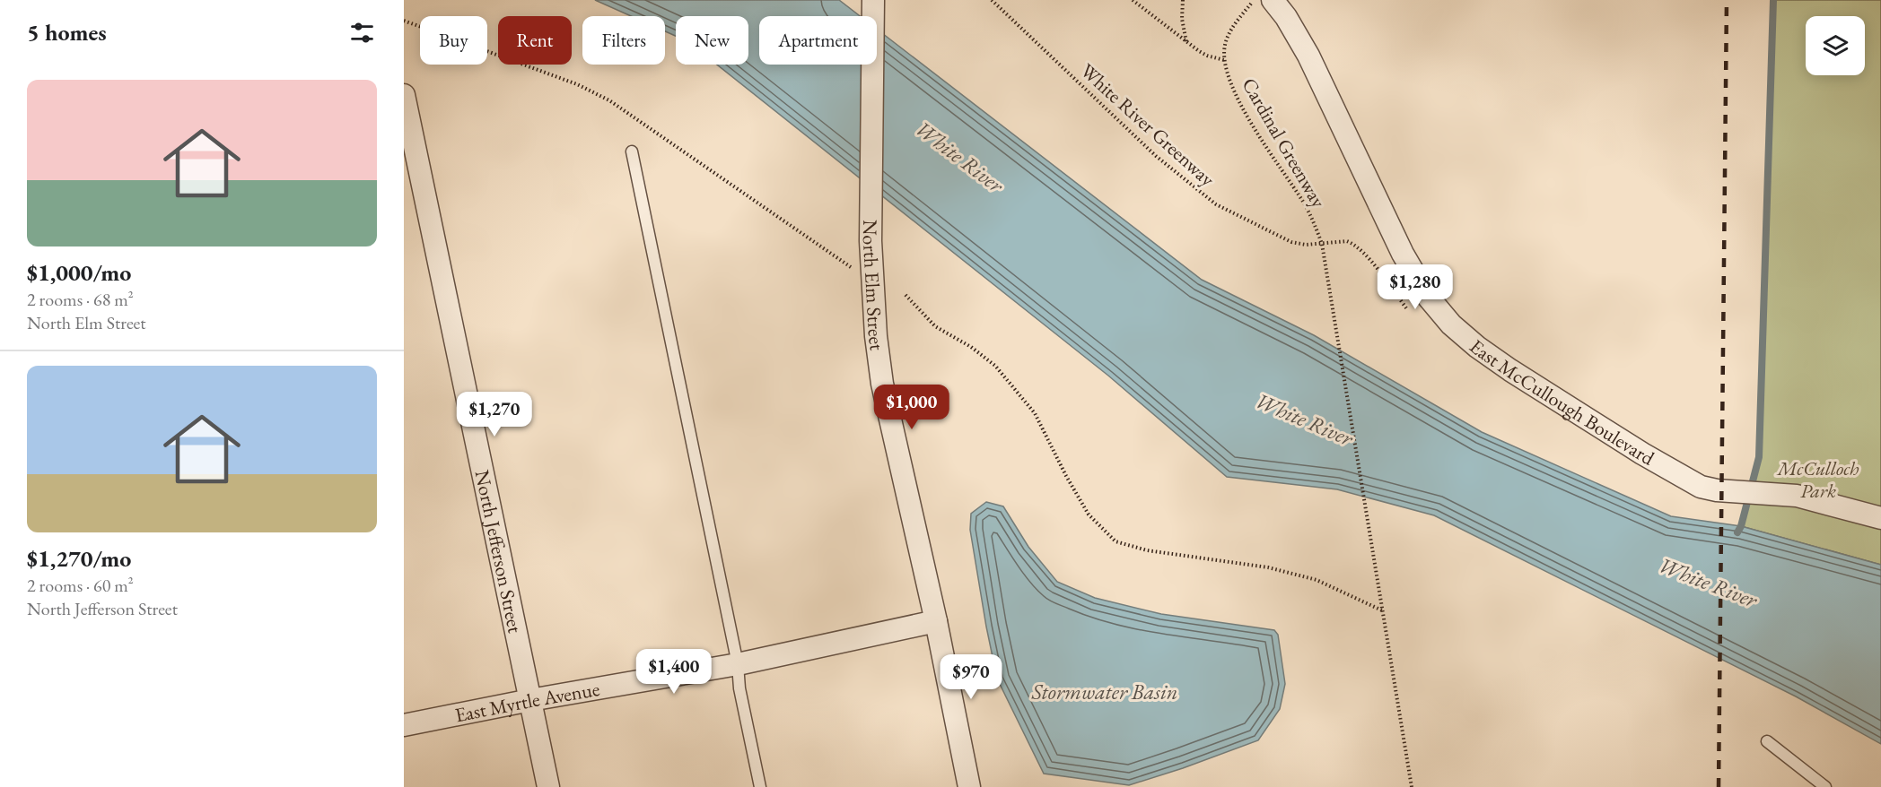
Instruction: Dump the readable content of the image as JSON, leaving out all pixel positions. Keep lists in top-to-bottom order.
{
  "streets": {
    "street": [
      "North Elm Street",
      "East McCullough Boulevard",
      "North Jefferson Street",
      "East Myrtle Avenue"
    ],
    "path": ["White River Greenway", "Cardinal Greenway"]
  },
  "crossings": [
    ["White River Greenway", "Cardinal Greenway"],
    ["North Elm Street", "East Myrtle Avenue"],
    ["North Jefferson Street", "East Myrtle Avenue"]
  ],
  "water": ["White River", "Stormwater Basin"],
  "parks": ["McCulloch Park"],
  "page": {
    "heading": "5 homes",
    "chip": [
      "Buy",
      "Rent",
      "Filters",
      "New",
      "Apartment"
    ],
    "list": [
      {
        "name": "$1,000/mo",
        "note": "2 rooms · 68 m² · North Elm Street"
      },
      {
        "name": "$1,270/mo",
        "note": "2 rooms · 60 m² · North Jefferson Street"
      }
    ],
    "price": [
      "$1,280",
      "$1,000",
      "$1,270",
      "$1,400",
      "$970"
    ]
  }
}
